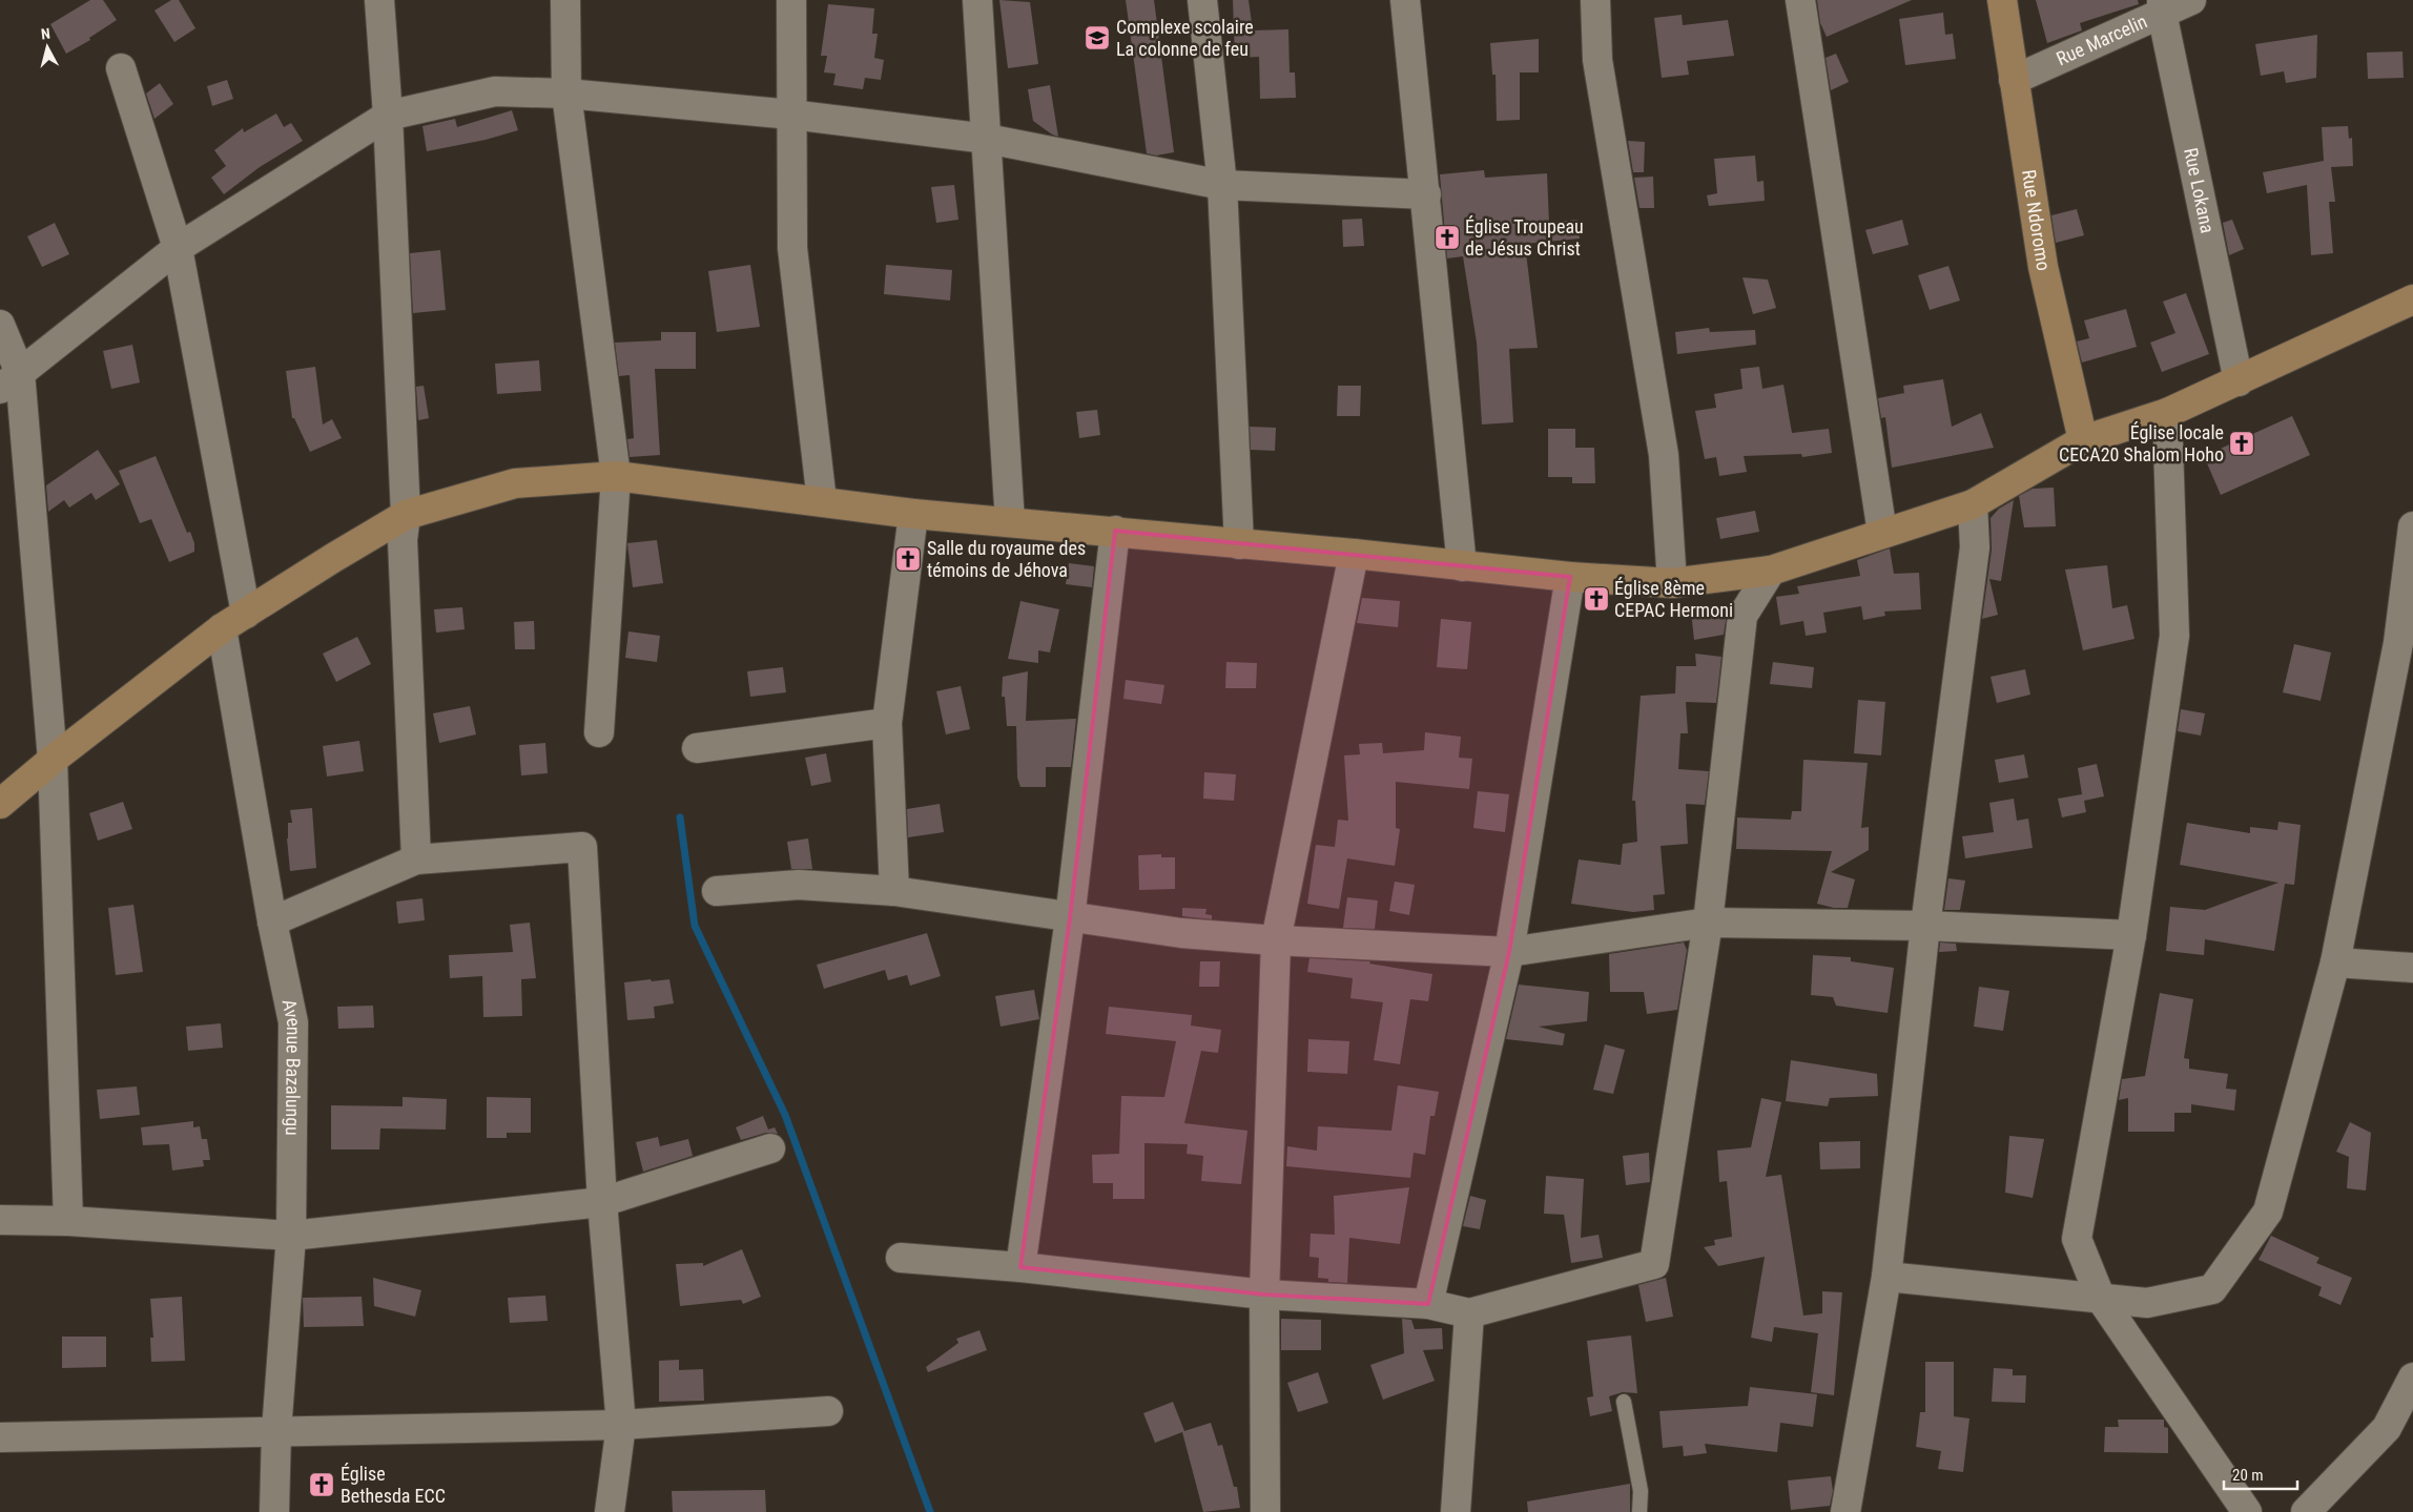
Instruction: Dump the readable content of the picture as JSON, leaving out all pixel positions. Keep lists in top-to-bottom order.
{
  "streets": {
    "street": [
      "Rue Marcelin",
      "Rue Lokana",
      "Rue Ndoromo",
      "Avenue Bazalungu"
    ]
  },
  "crossings": [
    ["Rue Marcelin", "Rue Lokana"],
    ["Rue Marcelin", "Rue Ndoromo"]
  ],
  "places": {
    "school or university": ["Complexe scolaire La colonne de feu"],
    "church": [
      "Église Troupeau de Jésus Christ",
      "Église locale CECA20 Shalom Hoho",
      "Salle du royaume des témoins de Jéhova",
      "Église 8ème CEPAC Hermoni",
      "Église Bethesda ECC"
    ]
  },
  "scale_bar": "20 m",
  "north": "top"
}
